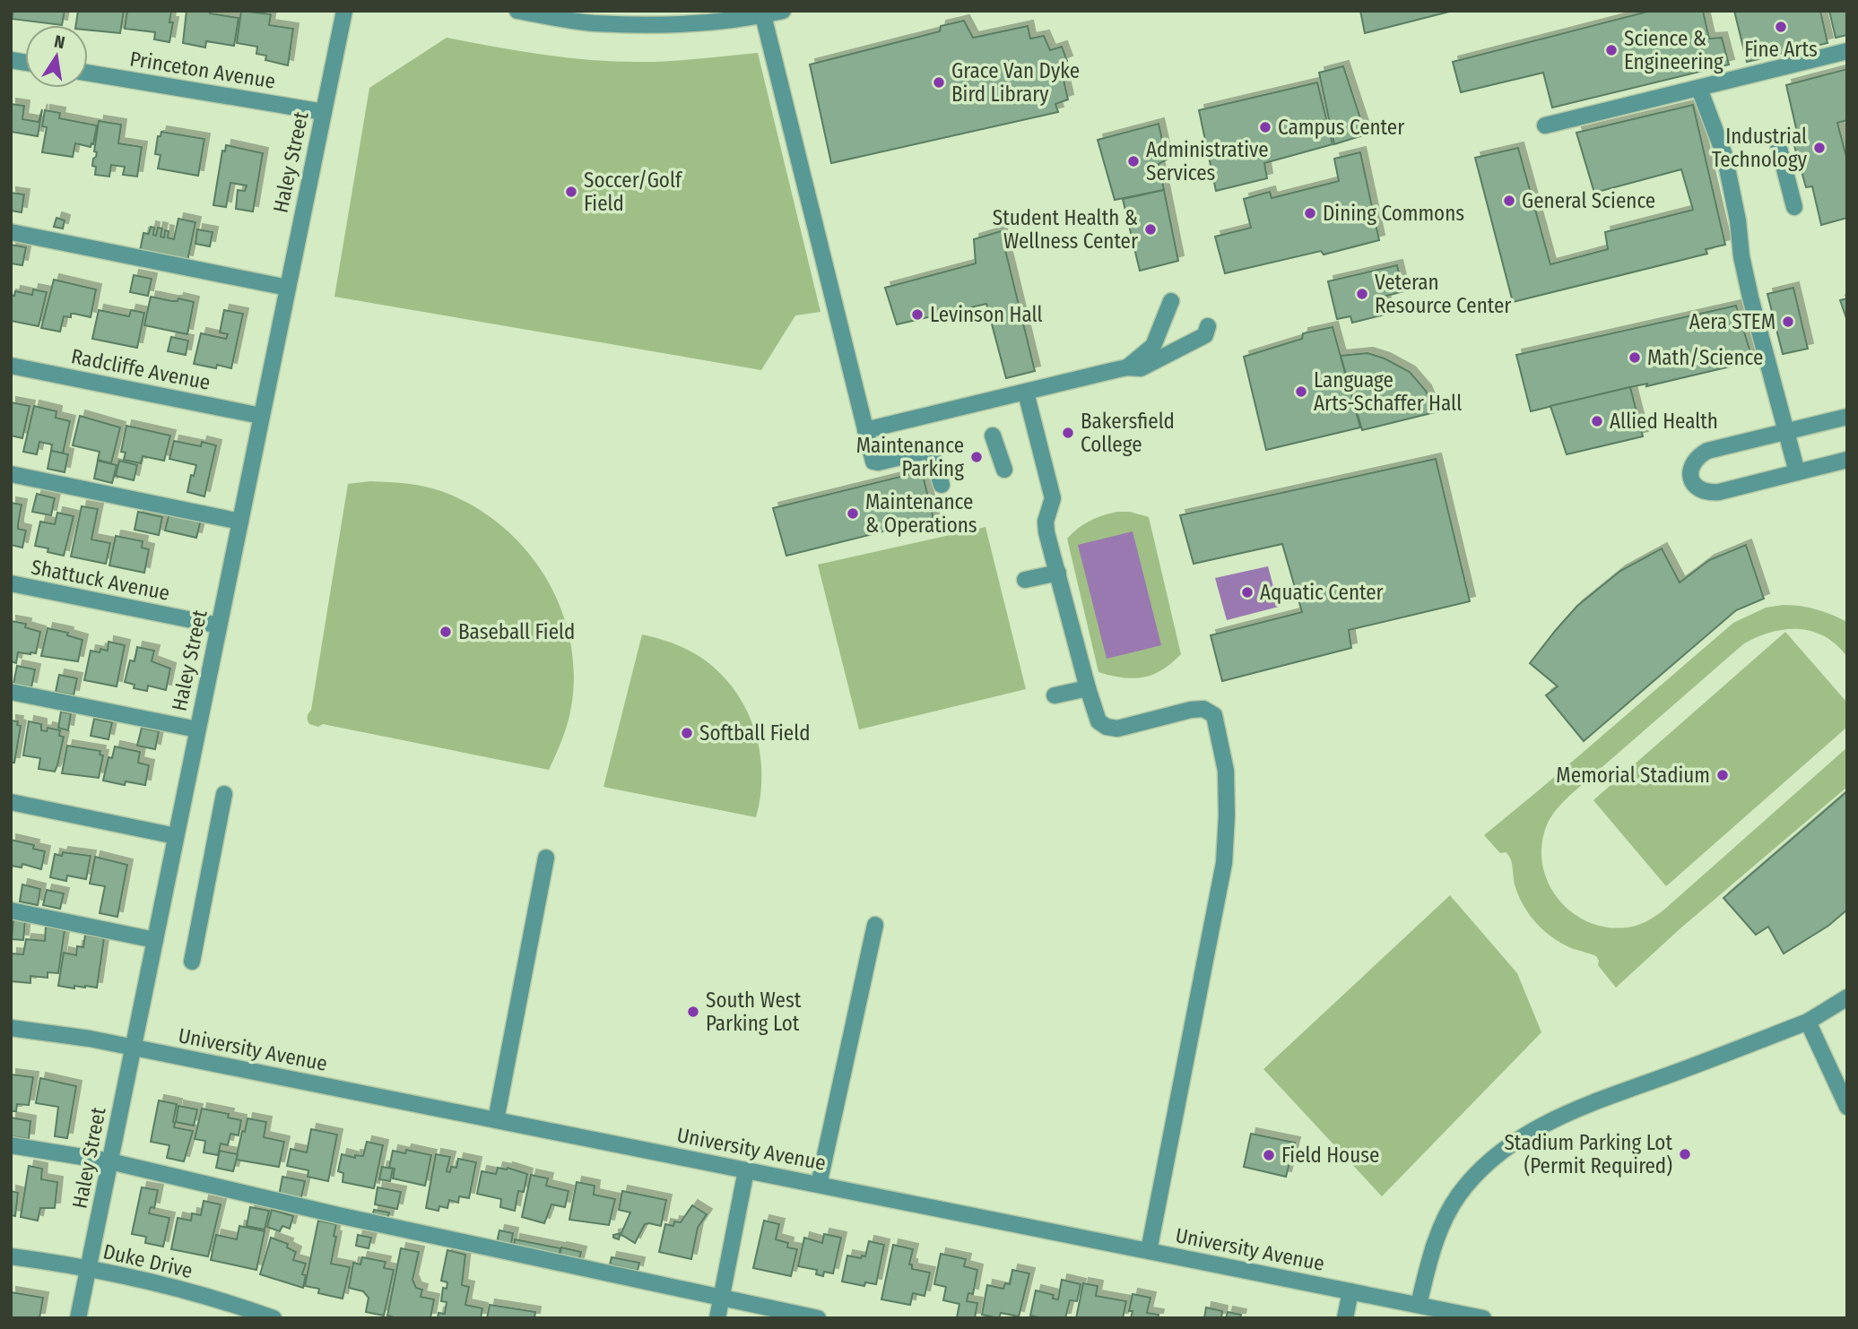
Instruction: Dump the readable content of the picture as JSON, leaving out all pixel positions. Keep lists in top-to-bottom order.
{
  "streets": {
    "street": [
      "Princeton Avenue",
      "Haley Street",
      "Radcliffe Avenue",
      "Shattuck Avenue",
      "University Avenue",
      "Duke Drive"
    ]
  },
  "crossings": [
    ["Princeton Avenue", "Haley Street"],
    ["Haley Street", "Radcliffe Avenue"],
    ["Haley Street", "Shattuck Avenue"],
    ["Haley Street", "University Avenue"],
    ["Haley Street", "Duke Drive"]
  ],
  "places": [
    "Fine Arts",
    "Science & Engineering",
    "Grace Van Dyke Bird Library",
    "Campus Center",
    "Industrial Technology",
    "Administrative Services",
    "Soccer/Golf Field",
    "General Science",
    "Dining Commons",
    "Student Health & Wellness Center",
    "Veteran Resource Center",
    "Levinson Hall",
    "Aera STEM",
    "Math/Science",
    "Language Arts-Schaffer Hall",
    "Allied Health",
    "Bakersfield College",
    "Maintenance Parking",
    "Maintenance & Operations",
    "Aquatic Center",
    "Baseball Field",
    "Softball Field",
    "Memorial Stadium",
    "South West Parking Lot",
    "Stadium Parking Lot (Permit Required)",
    "Field House"
  ],
  "north": "top"
}
